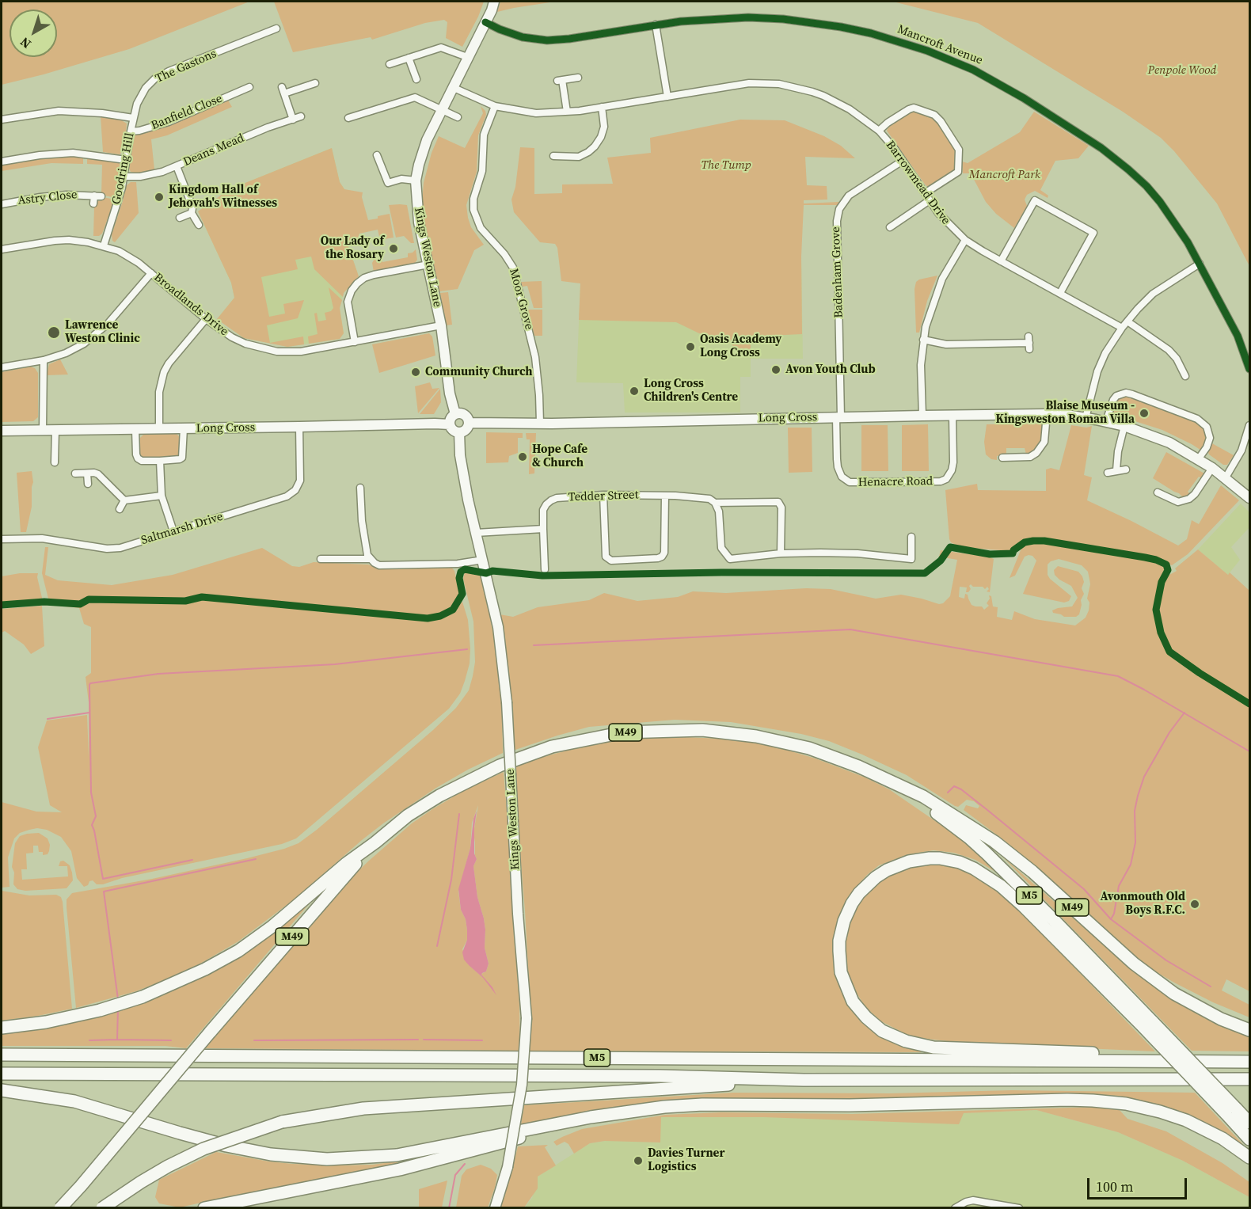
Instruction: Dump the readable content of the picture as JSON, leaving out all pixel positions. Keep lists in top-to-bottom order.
{
  "streets": {
    "highway": ["M49", "M5"],
    "street": [
      "Mancroft Avenue",
      "The Gastons",
      "Banfield Close",
      "Deans Mead",
      "Goodring Hill",
      "Barrowmead Drive",
      "Astry Close",
      "Kings Weston Lane",
      "Badenham Grove",
      "Moor Grove",
      "Broadlands Drive",
      "Long Cross",
      "Henacre Road",
      "Tedder Street",
      "Saltmarsh Drive"
    ]
  },
  "crossings": [
    ["Mancroft Avenue", "Kings Weston Lane"],
    ["The Gastons", "Goodring Hill"],
    ["Banfield Close", "Goodring Hill"],
    ["Deans Mead", "Goodring Hill"],
    ["Goodring Hill", "Broadlands Drive"],
    ["Barrowmead Drive", "Kings Weston Lane"],
    ["Barrowmead Drive", "Badenham Grove"],
    ["Barrowmead Drive", "Moor Grove"],
    ["Kings Weston Lane", "Broadlands Drive"],
    ["Kings Weston Lane", "Long Cross"],
    ["Badenham Grove", "Long Cross"],
    ["Badenham Grove", "Henacre Road"],
    ["Moor Grove", "Long Cross"],
    ["Long Cross", "Henacre Road"],
    ["Long Cross", "Saltmarsh Drive"],
    ["M49", "M5"]
  ],
  "parks": ["Penpole Wood", "The Tump", "Mancroft Park"],
  "places": [
    "Kingdom Hall of Jehovah's Witnesses",
    "Our Lady of the Rosary",
    "Lawrence Weston Clinic",
    "Oasis Academy Long Cross",
    "Avon Youth Club",
    "Community Church",
    "Long Cross Children's Centre",
    "Blaise Museum - Kingsweston Roman Villa",
    "Hope Cafe & Church",
    "Avonmouth Old Boys R.F.C.",
    "Davies Turner Logistics"
  ],
  "scale_bar": "100 m",
  "north": "bottom left"
}
